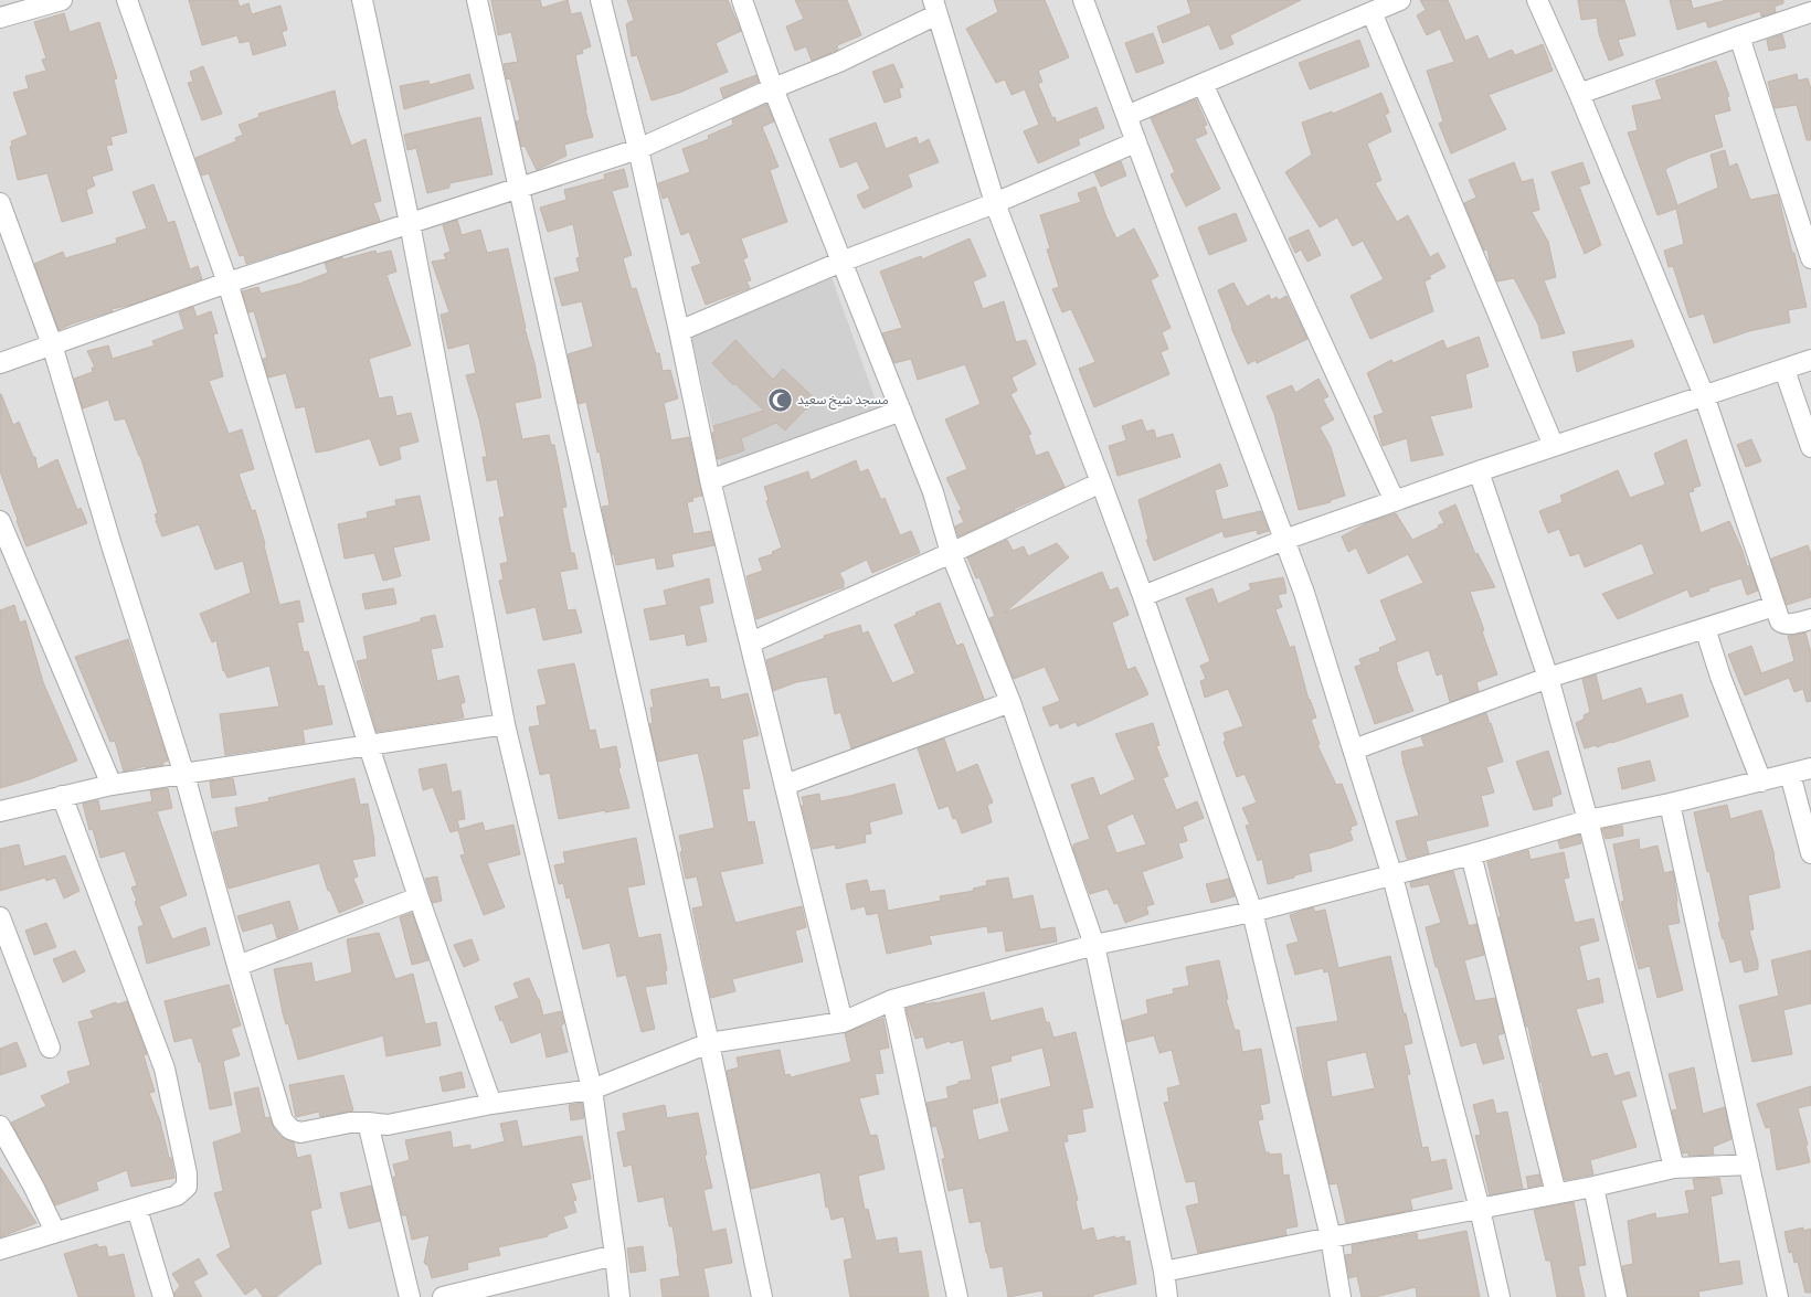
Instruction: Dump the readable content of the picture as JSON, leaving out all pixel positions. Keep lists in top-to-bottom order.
{
  "places": {
    "mosque": ["مسجد شيخ سعيد"]
  }
}
